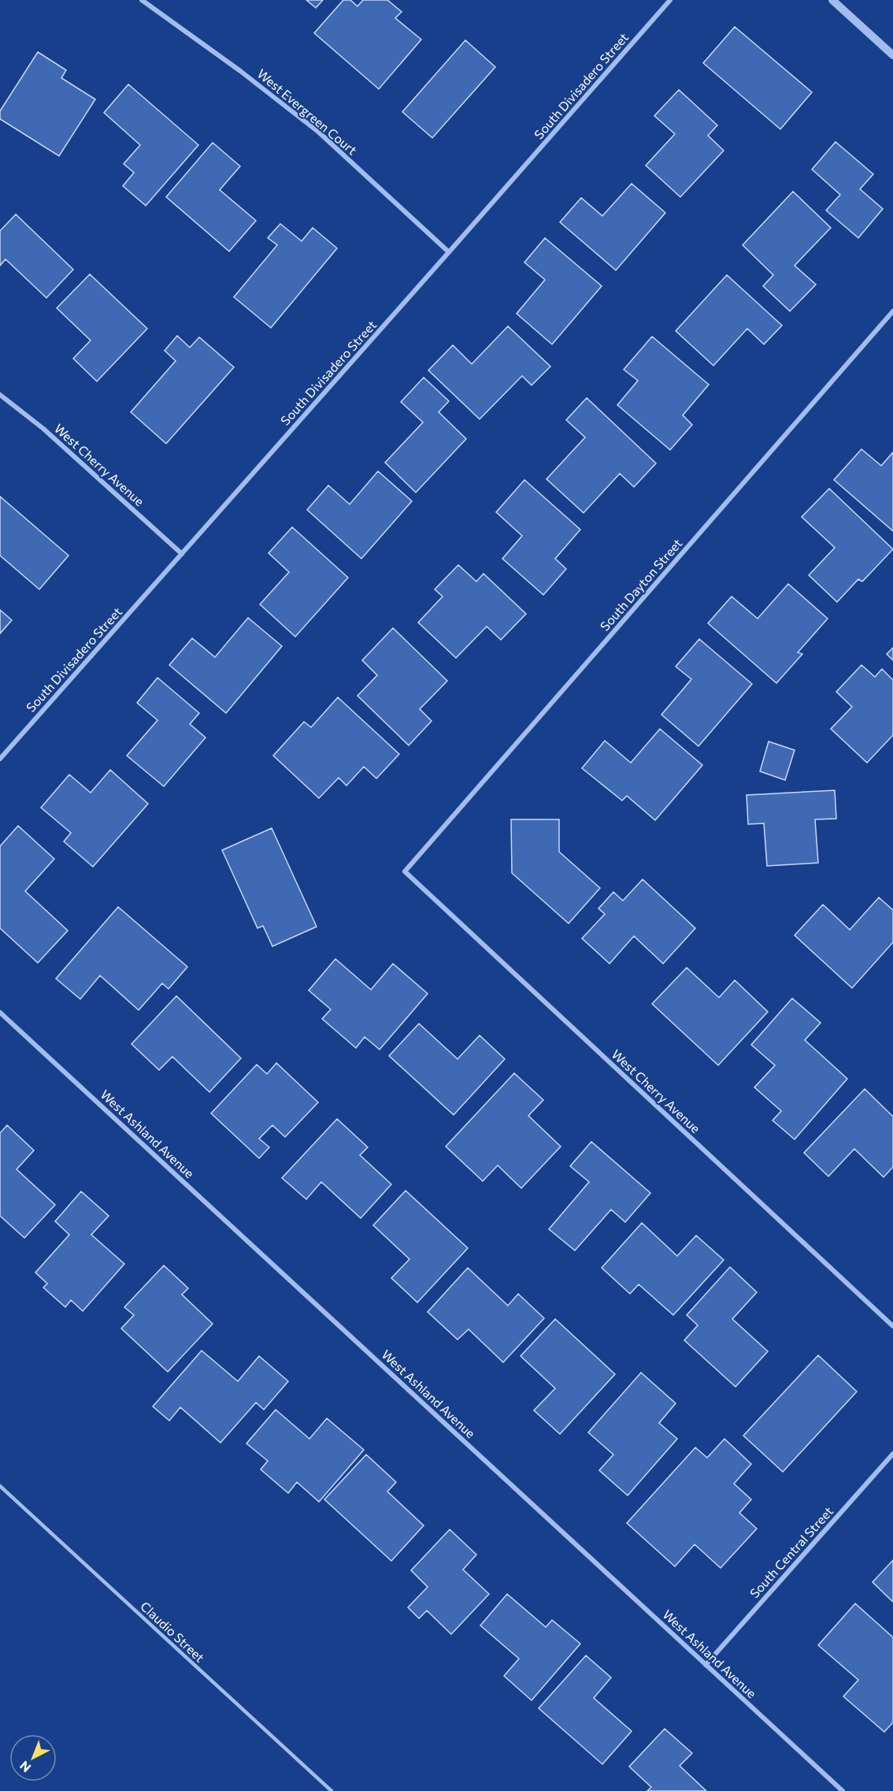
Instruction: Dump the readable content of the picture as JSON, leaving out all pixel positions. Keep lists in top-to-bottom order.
{
  "streets": {
    "street": [
      "South Divisadero Street",
      "West Evergreen Court",
      "West Cherry Avenue",
      "South Dayton Street",
      "West Ashland Avenue",
      "South Central Street"
    ],
    "lane": ["Claudio Street"]
  },
  "crossings": [
    ["South Divisadero Street", "West Evergreen Court"],
    ["South Divisadero Street", "West Cherry Avenue"],
    ["West Cherry Avenue", "South Dayton Street"],
    ["West Ashland Avenue", "South Central Street"]
  ],
  "north": "bottom left"
}
